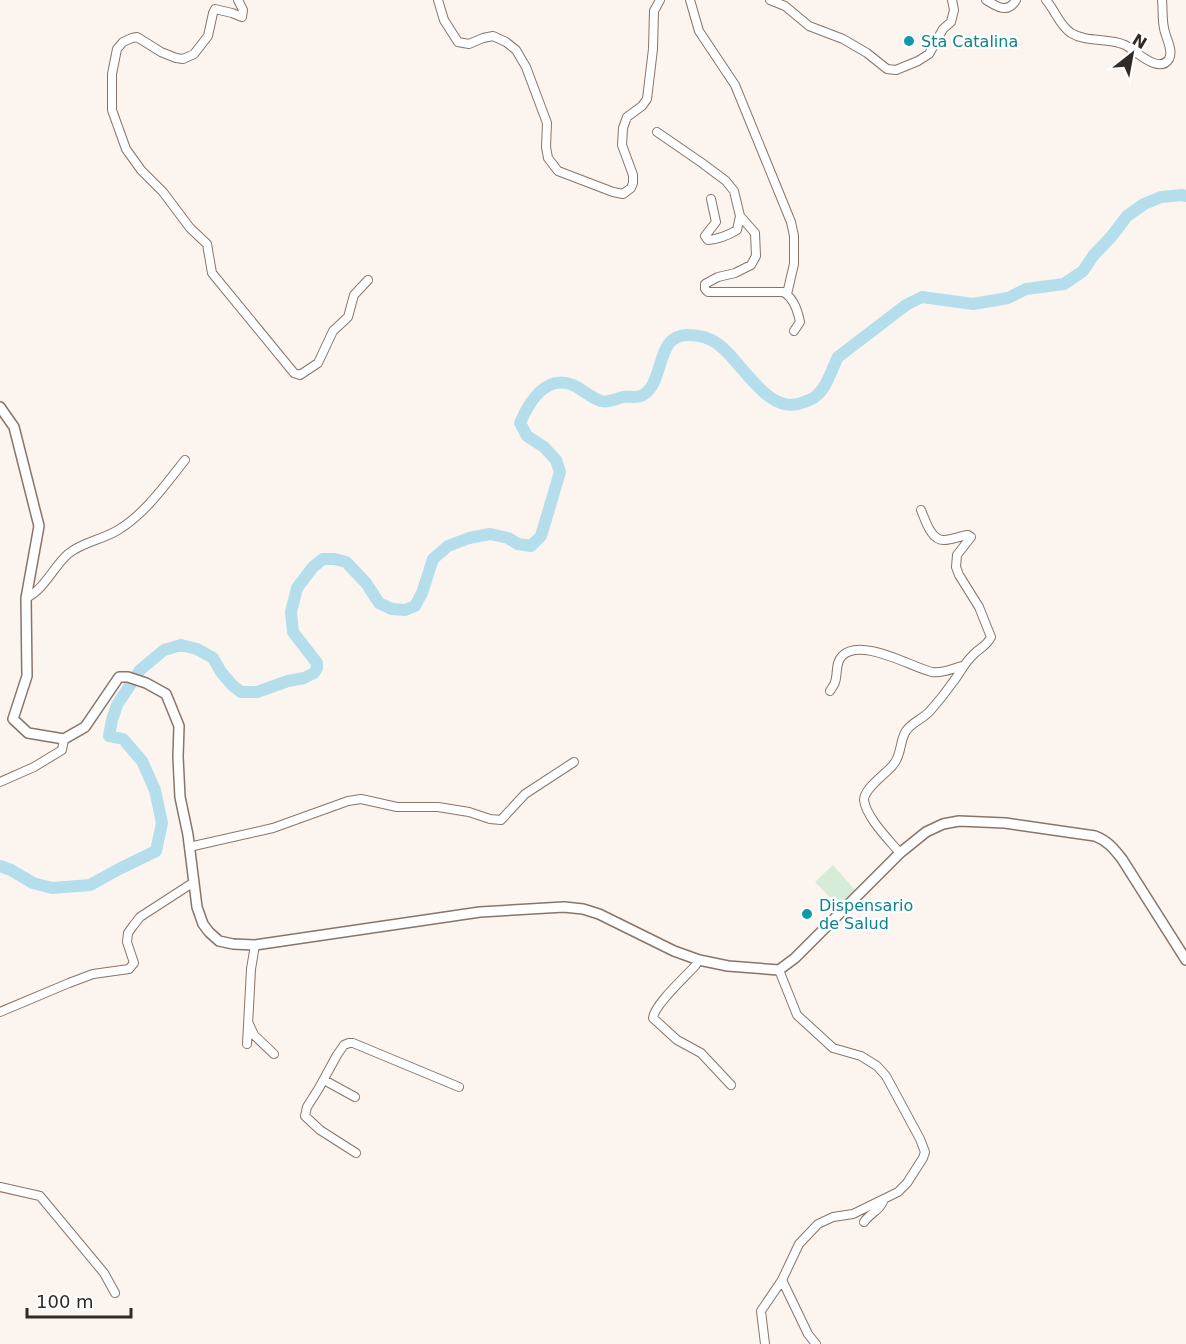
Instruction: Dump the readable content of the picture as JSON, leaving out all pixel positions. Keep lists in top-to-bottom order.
{
  "places": ["Sta Catalina", "Dispensario de Salud"],
  "scale_bar": "100 m",
  "north": "top right"
}
